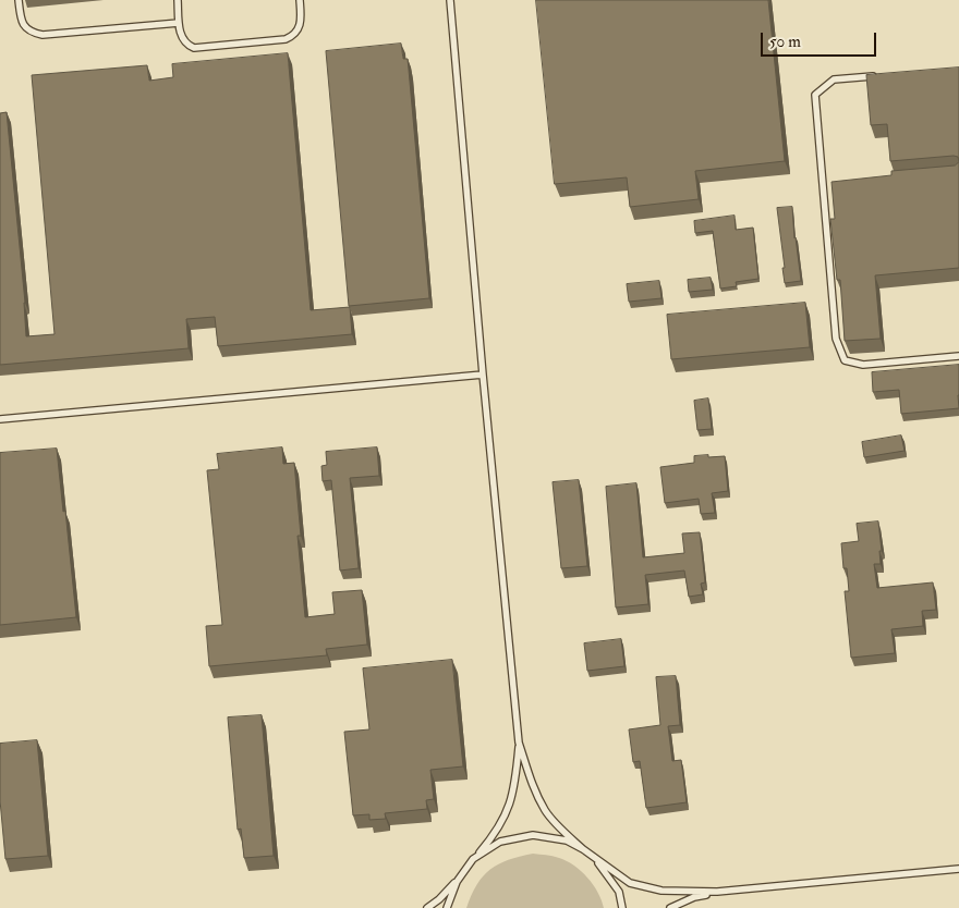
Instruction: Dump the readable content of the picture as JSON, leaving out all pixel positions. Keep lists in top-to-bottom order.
{
  "scale_bar": "50 m"
}
